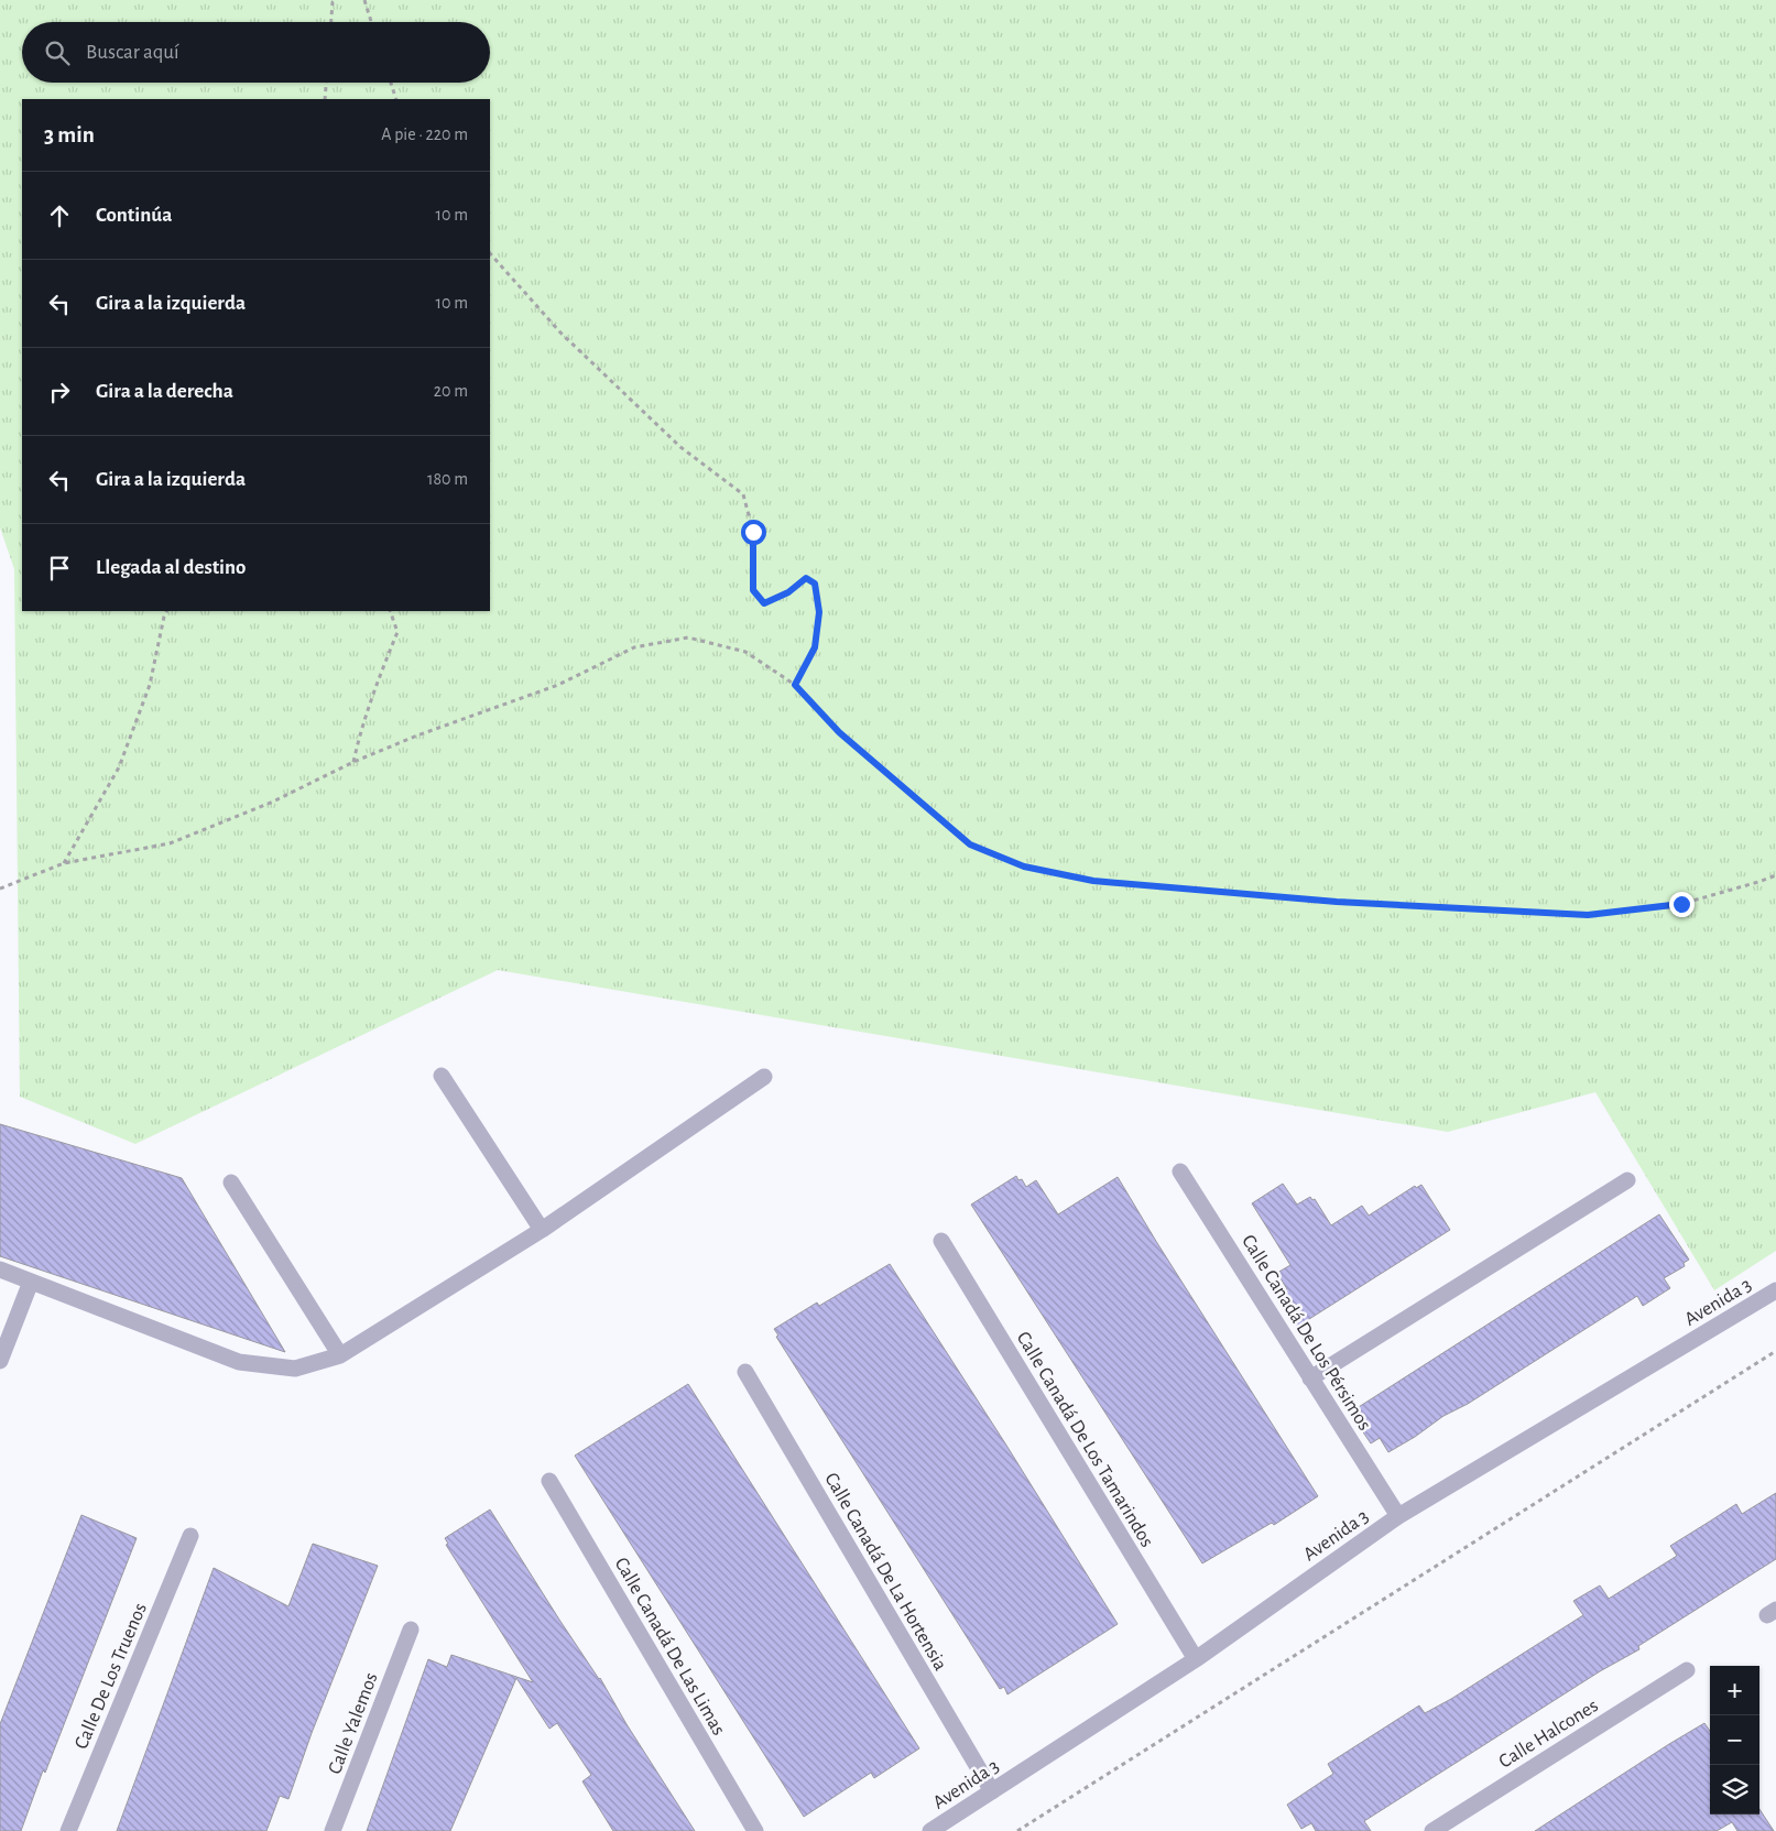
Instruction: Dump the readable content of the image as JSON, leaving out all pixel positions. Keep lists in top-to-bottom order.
{
  "streets": {
    "street": [
      "Avenida 3",
      "Calle Canadá De Los Pérsimos",
      "Calle Canadá De Los Tamarindos",
      "Calle Canadá De La Hortensia",
      "Calle Canadá De Las Limas",
      "Calle De Los Truenos",
      "Calle Yalemos",
      "Calle Halcones"
    ]
  },
  "crossings": [
    ["Avenida 3", "Calle Canadá De Los Pérsimos"],
    ["Avenida 3", "Calle Canadá De Los Tamarindos"],
    ["Avenida 3", "Calle Canadá De La Hortensia"]
  ],
  "page": {
    "search": "Buscar aquí",
    "heading": ["3 min", "A pie · 220 m"],
    "list": [
      ["Continúa", "10 m"],
      ["Gira a la izquierda", "10 m"],
      ["Gira a la derecha", "20 m"],
      ["Gira a la izquierda", "180 m"],
      "Llegada al destino"
    ],
    "map_buttons": ["+", "−"]
  }
}
